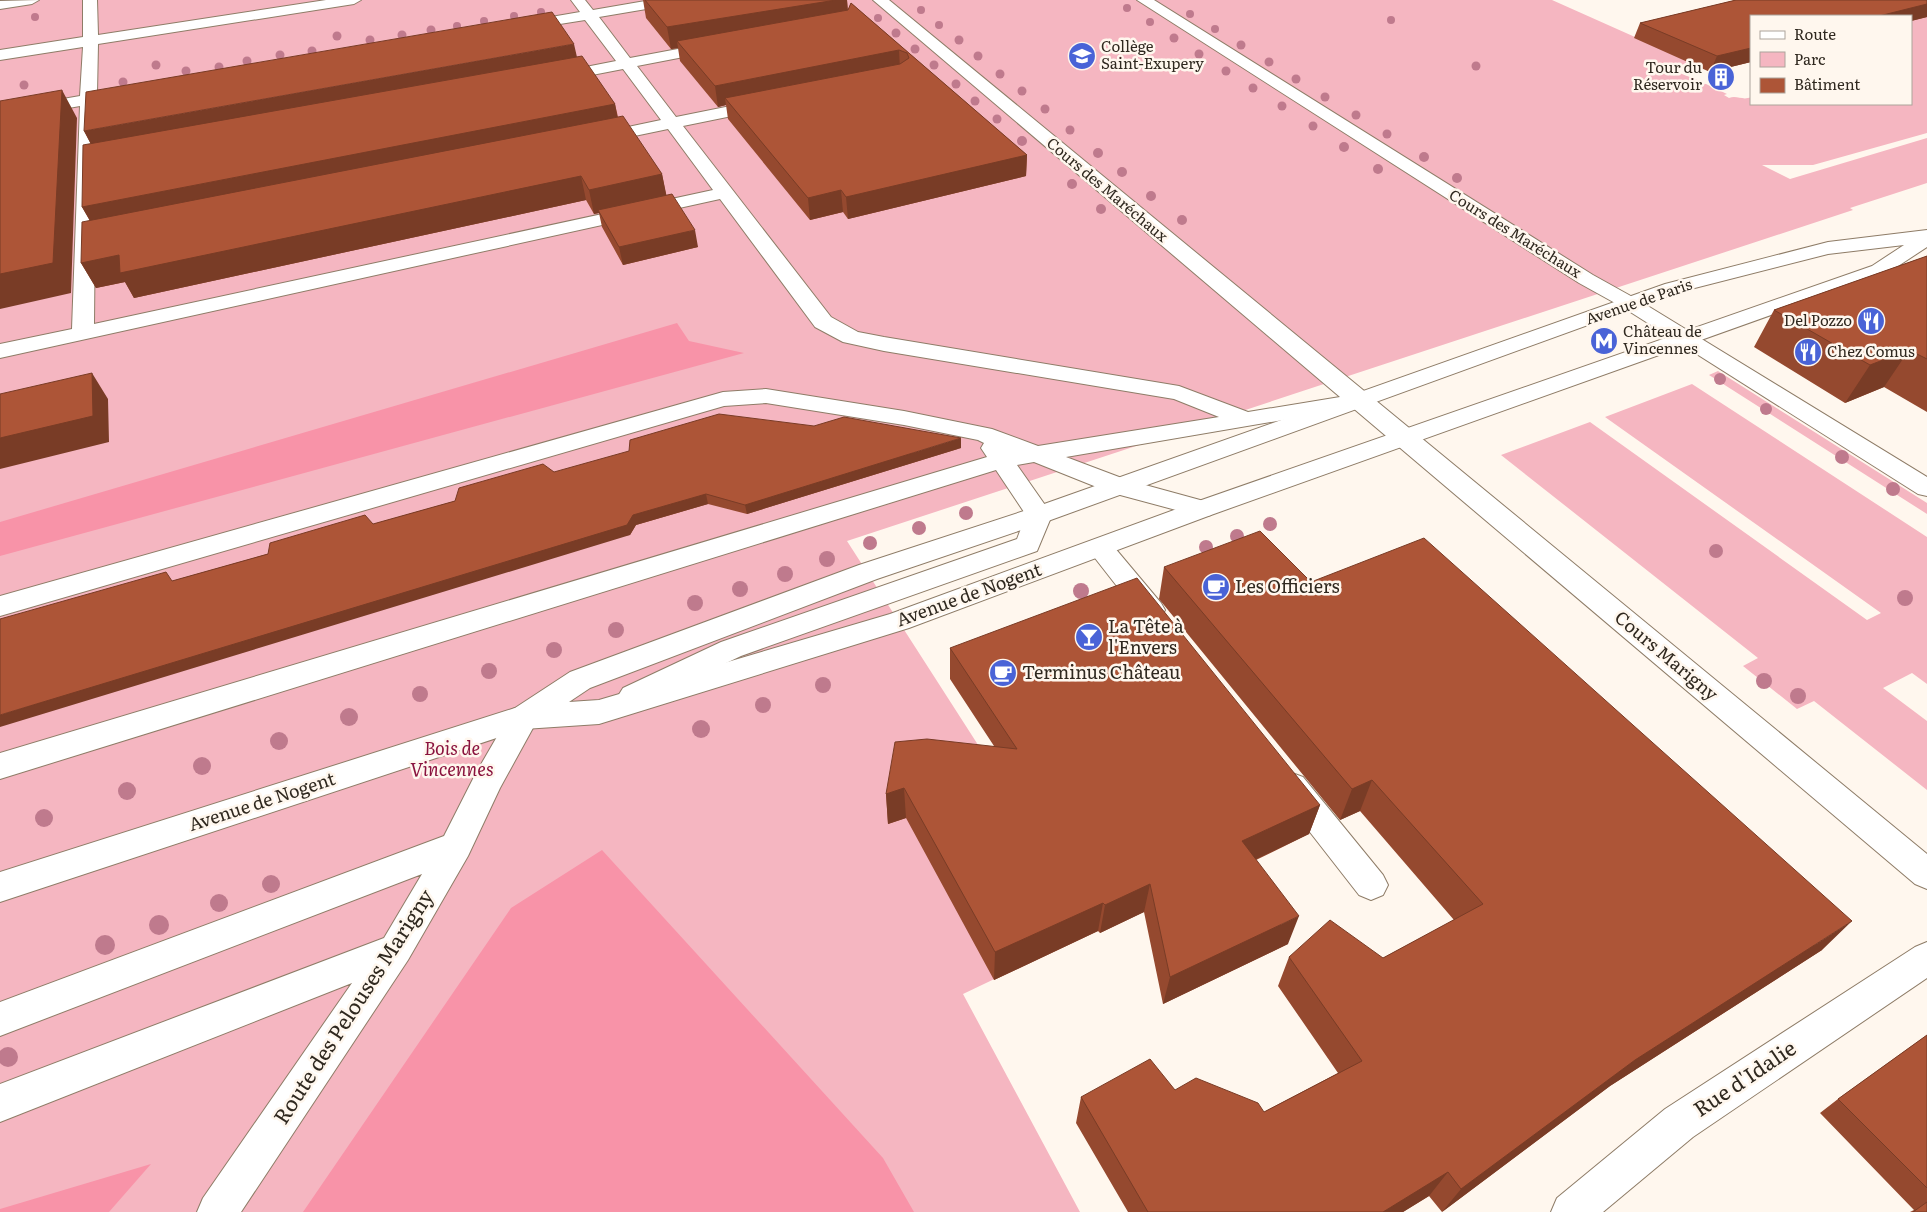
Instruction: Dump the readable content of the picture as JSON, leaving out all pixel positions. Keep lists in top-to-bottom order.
{
  "streets": {
    "street": [
      "Cours des Maréchaux",
      "Avenue de Paris",
      "Avenue de Nogent",
      "Cours Marigny",
      "Route des Pelouses Marigny",
      "Rue d'Idalie"
    ]
  },
  "crossings": [
    ["Cours des Maréchaux", "Avenue de Paris"],
    ["Cours des Maréchaux", "Avenue de Nogent"],
    ["Cours des Maréchaux", "Cours Marigny"],
    ["Avenue de Paris", "Avenue de Nogent"],
    ["Avenue de Paris", "Cours Marigny"],
    ["Avenue de Nogent", "Cours Marigny"],
    ["Avenue de Nogent", "Route des Pelouses Marigny"]
  ],
  "parks": ["Bois de Vincennes"],
  "places": {
    "school or university": ["Collège Saint-Exupery"],
    "building": ["Tour du Réservoir"],
    "restaurant": ["Del Pozzo", "Chez Comus"],
    "metro station": ["Château de Vincennes"],
    "cafe": ["Les Officiers", "Terminus Château"],
    "bar": ["La Tête à l'Envers"]
  },
  "legend": ["Route", "Parc", "Bâtiment"]
}
